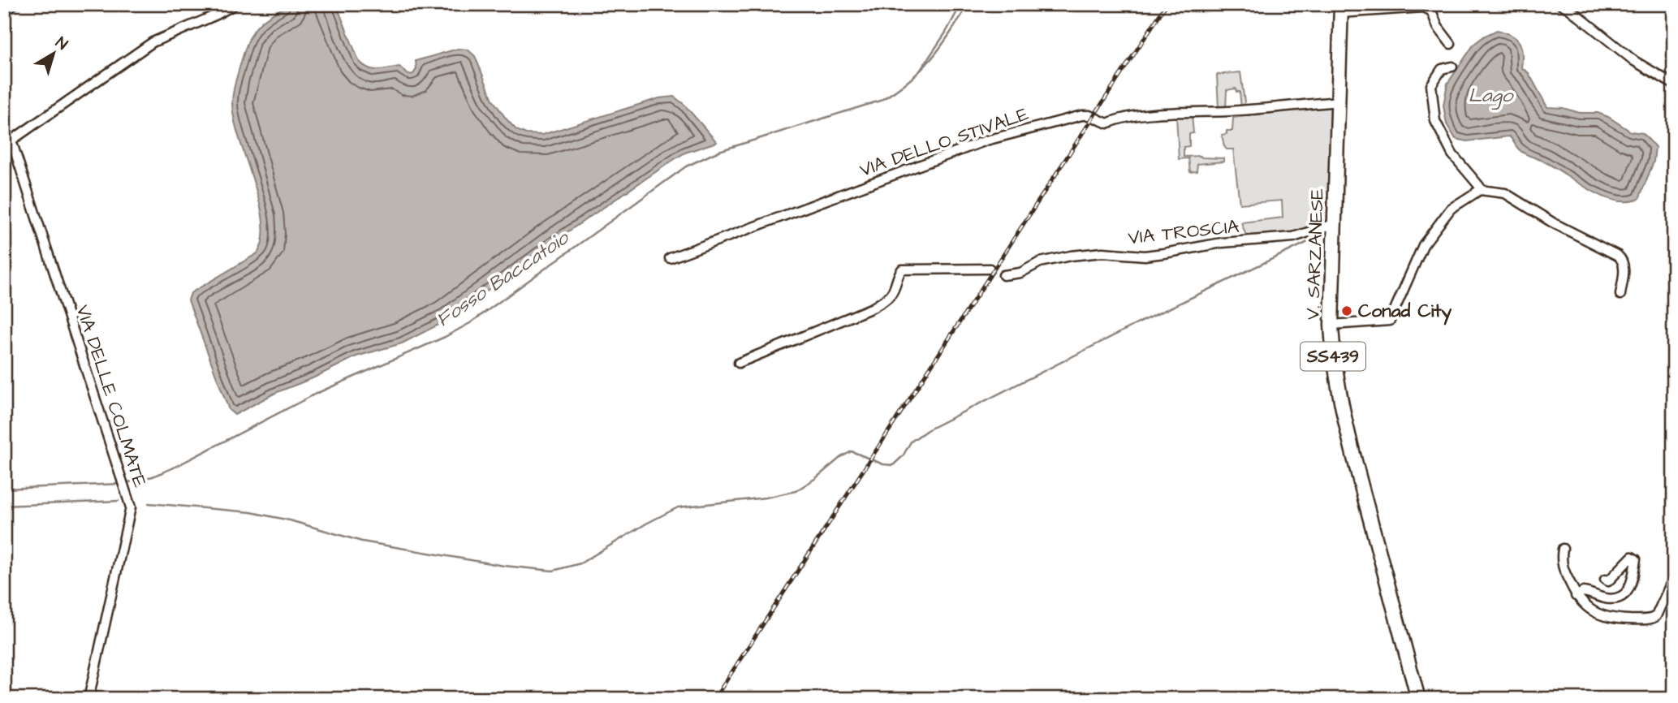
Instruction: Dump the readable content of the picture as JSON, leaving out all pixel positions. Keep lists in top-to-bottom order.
{
  "streets": {
    "main road": ["V. SARZANESE", "SS439"],
    "street": ["VIA DELLO STIVALE", "VIA TROSCIA", "VIA DELLE COLMATE"]
  },
  "crossings": [
    ["VIA DELLO STIVALE", "V. SARZANESE"],
    ["VIA TROSCIA", "V. SARZANESE"]
  ],
  "water": ["Lago", "Fosso Baccatoio"],
  "places": ["Conad City"],
  "north": "top right"
}
